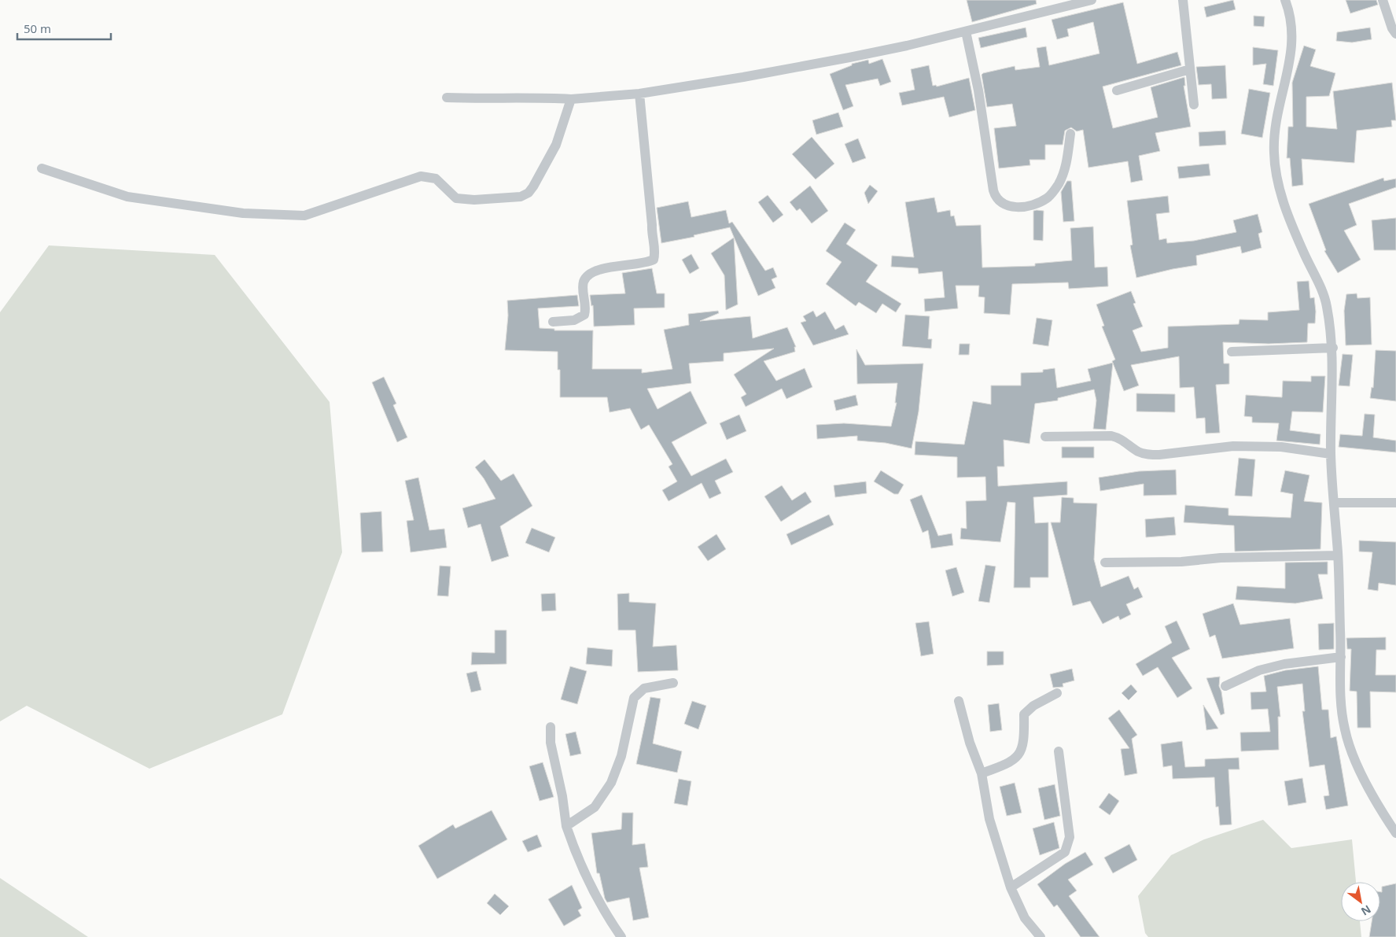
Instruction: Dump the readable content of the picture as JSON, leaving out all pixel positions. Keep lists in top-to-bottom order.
{
  "scale_bar": "50 m",
  "north": "bottom right"
}
